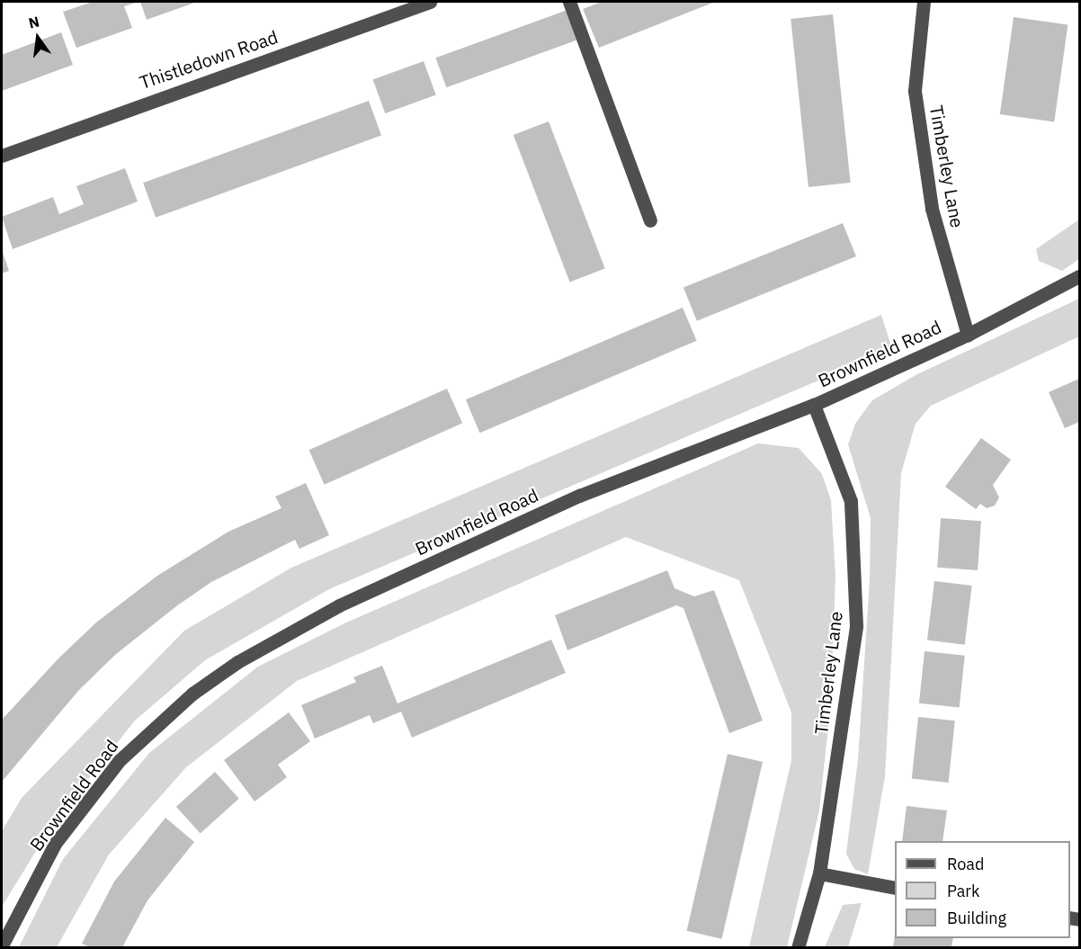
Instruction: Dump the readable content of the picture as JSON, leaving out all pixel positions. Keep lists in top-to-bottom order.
{
  "streets": {
    "street": ["Thistledown Road", "Timberley Lane", "Brownfield Road"]
  },
  "crossings": [
    ["Timberley Lane", "Brownfield Road"]
  ],
  "legend": ["Road", "Park", "Building"],
  "north": "top"
}
